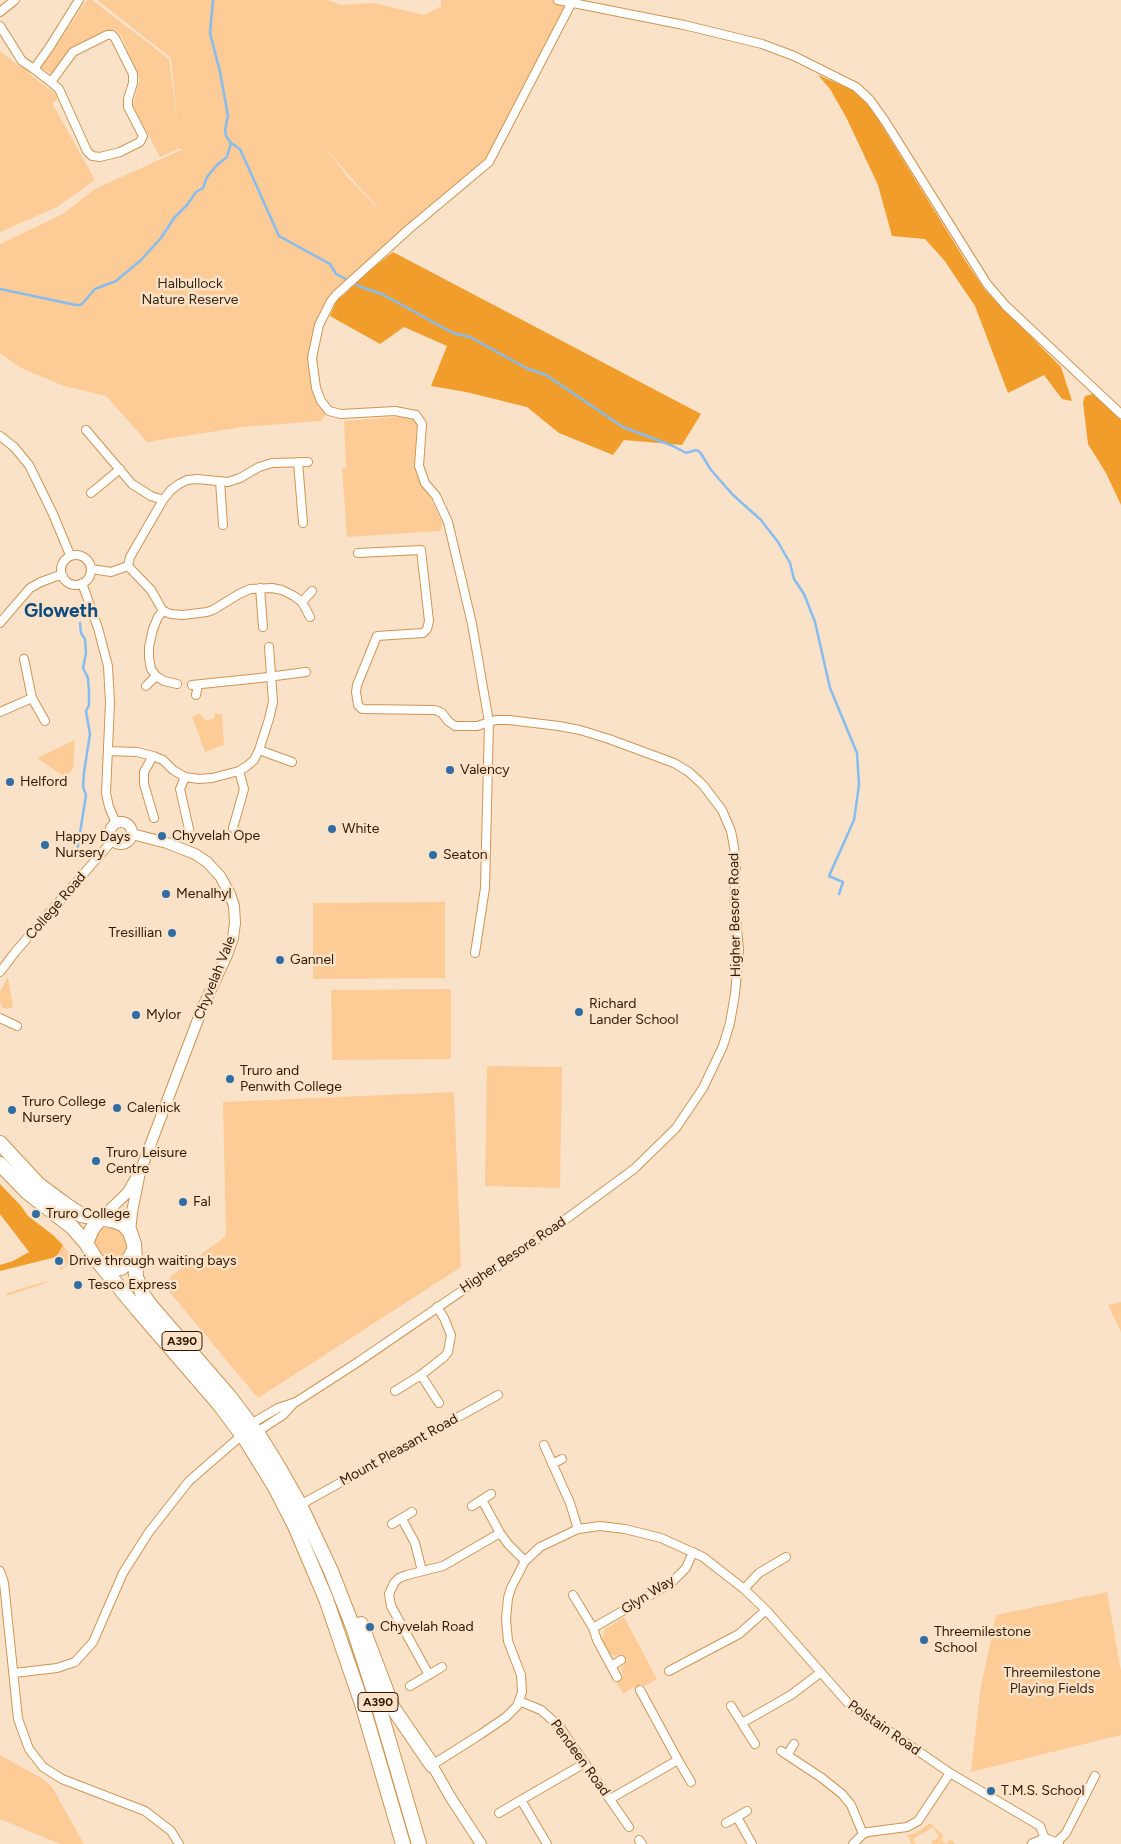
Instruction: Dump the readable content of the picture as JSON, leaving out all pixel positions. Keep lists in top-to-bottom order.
{
  "streets": {
    "highway": ["A390"],
    "street": [
      "College Road",
      "Higher Besore Road",
      "Chyvelah Vale",
      "Mount Pleasant Road",
      "Glyn Way",
      "Polstain Road",
      "Pendeen Road"
    ]
  },
  "crossings": [
    ["College Road", "Chyvelah Vale"],
    ["Higher Besore Road", "A390"],
    ["Chyvelah Vale", "A390"],
    ["A390", "Mount Pleasant Road"],
    ["Glyn Way", "Polstain Road"],
    ["Polstain Road", "Pendeen Road"]
  ],
  "districts": ["Gloweth"],
  "parks": ["Halbullock Nature Reserve", "Threemilestone Playing Fields"],
  "places": [
    "Valency",
    "Helford",
    "White",
    "Chyvelah Ope",
    "Happy Days Nursery",
    "Seaton",
    "Menalhyl",
    "Tresillian",
    "Gannel",
    "Richard Lander School",
    "Mylor",
    "Truro and Penwith College",
    "Calenick",
    "Truro College Nursery",
    "Truro Leisure Centre",
    "Fal",
    "Truro College",
    "Drive through waiting bays",
    "Tesco Express",
    "Chyvelah Road",
    "Threemilestone School",
    "T.M.S. School"
  ]
}
